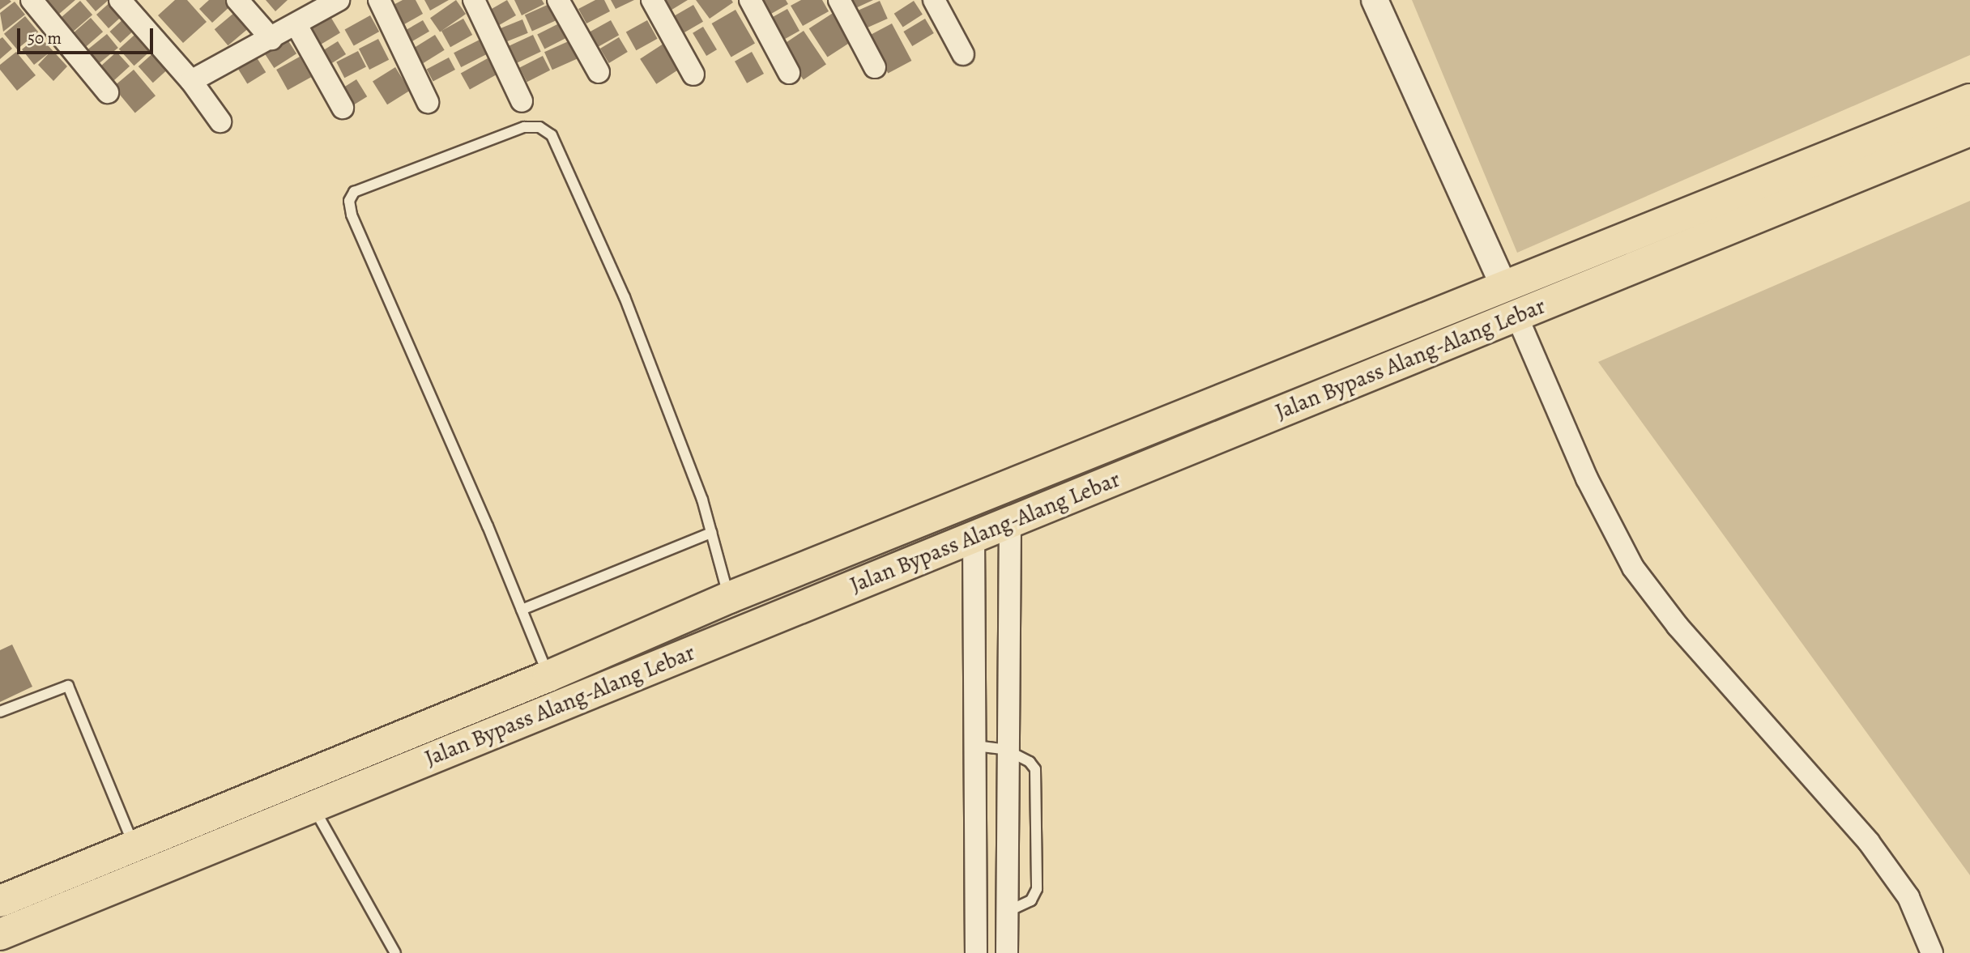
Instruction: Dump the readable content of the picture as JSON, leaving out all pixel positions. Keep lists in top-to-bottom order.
{
  "streets": {
    "highway": ["Jalan Bypass Alang-Alang Lebar"]
  },
  "scale_bar": "50 m"
}
